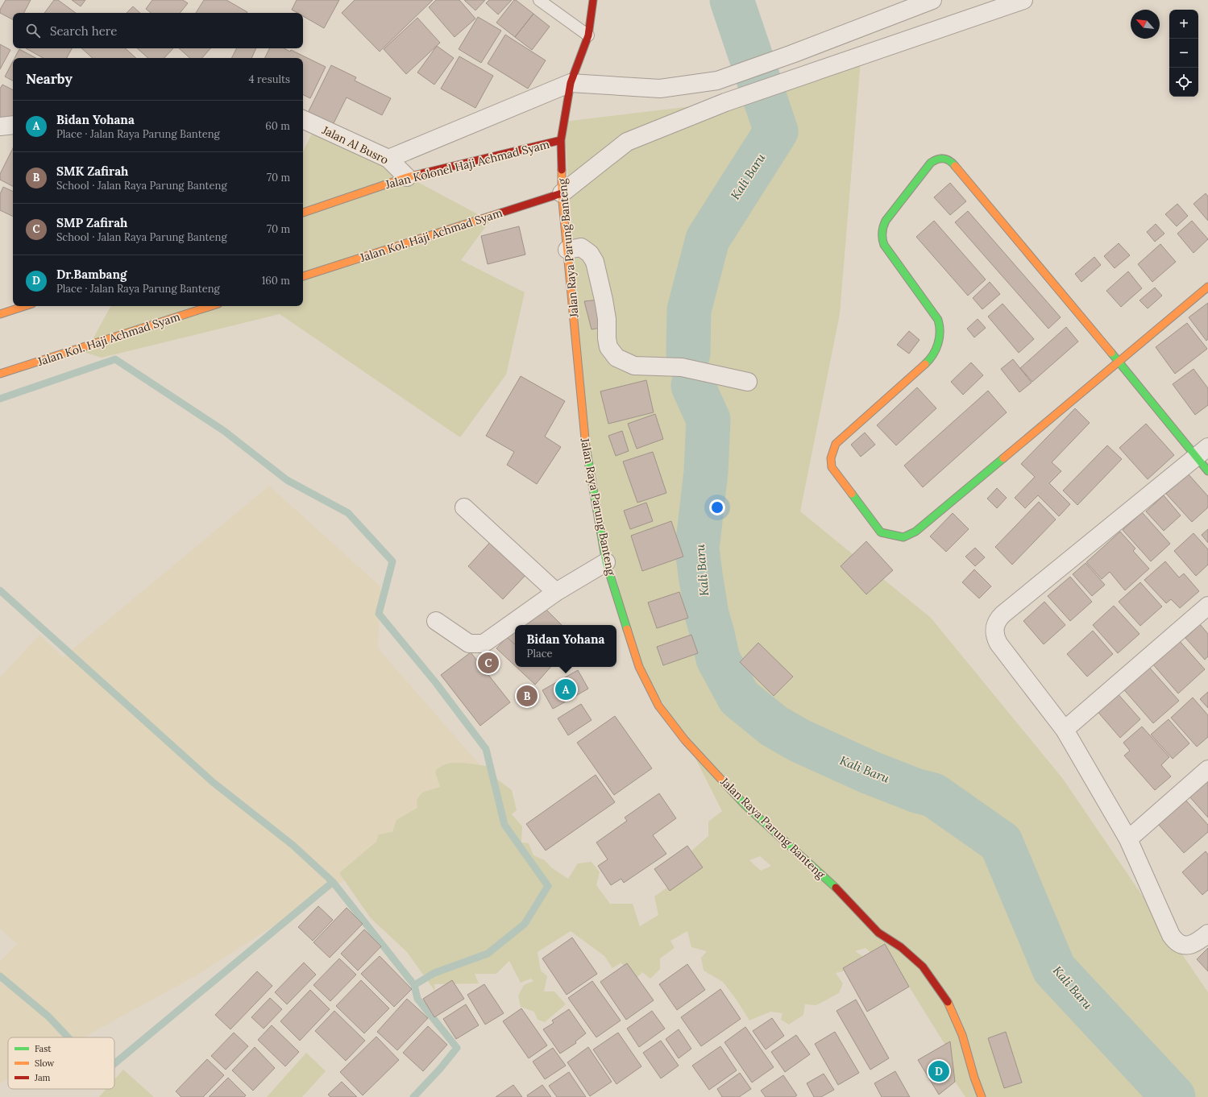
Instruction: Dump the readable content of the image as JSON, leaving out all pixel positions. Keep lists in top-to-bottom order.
{
  "streets": {
    "street": [
      "Jalan Al Busro",
      "Jalan Kolonel Haji Achmad Syam",
      "Jalan Kol. Haji Achmad Syam",
      "Jalan Raya Parung Banteng"
    ]
  },
  "crossings": [
    ["Jalan Al Busro", "Jalan Kolonel Haji Achmad Syam"],
    ["Jalan Kolonel Haji Achmad Syam", "Jalan Raya Parung Banteng"],
    ["Jalan Kol. Haji Achmad Syam", "Jalan Raya Parung Banteng"]
  ],
  "water": ["Kali Baru"],
  "legend": ["Fast", "Slow", "Jam"],
  "north": "top left",
  "page": {
    "map_buttons": ["+", "−"],
    "search": "Search here",
    "heading": ["Nearby", "4 results"],
    "list": [
      {
        "mark": "A",
        "name": "Bidan Yohana",
        "note": "Place · Jalan Raya Parung Banteng",
        "value": "60 m"
      },
      {
        "mark": "B",
        "name": "SMK Zafirah",
        "note": "School · Jalan Raya Parung Banteng",
        "value": "70 m"
      },
      {
        "mark": "C",
        "name": "SMP Zafirah",
        "note": "School · Jalan Raya Parung Banteng",
        "value": "70 m"
      },
      {
        "mark": "D",
        "name": "Dr.Bambang",
        "note": "Place · Jalan Raya Parung Banteng",
        "value": "160 m"
      }
    ],
    "popup": ["Bidan Yohana", "Place"],
    "pins": [
      "C",
      "A",
      "B",
      "D"
    ]
  }
}
